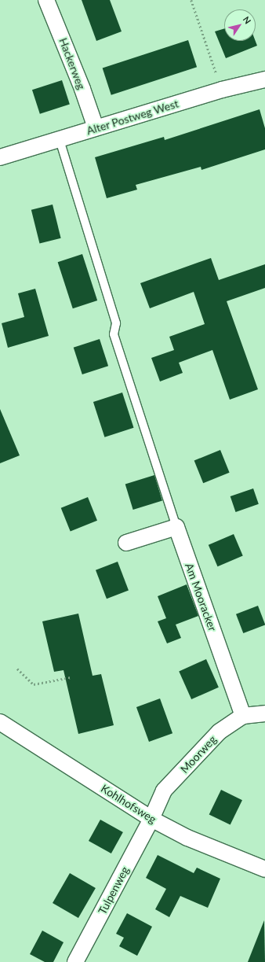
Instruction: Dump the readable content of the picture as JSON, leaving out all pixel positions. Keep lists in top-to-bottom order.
{
  "streets": {
    "street": [
      "Hackerweg",
      "Alter Postweg West",
      "Am Mooracker",
      "Moorweg",
      "Kohlhofsweg",
      "Tulpenweg"
    ]
  },
  "crossings": [
    ["Hackerweg", "Alter Postweg West"],
    ["Am Mooracker", "Moorweg"],
    ["Moorweg", "Kohlhofsweg"],
    ["Moorweg", "Tulpenweg"],
    ["Kohlhofsweg", "Tulpenweg"]
  ],
  "north": "top right"
}
